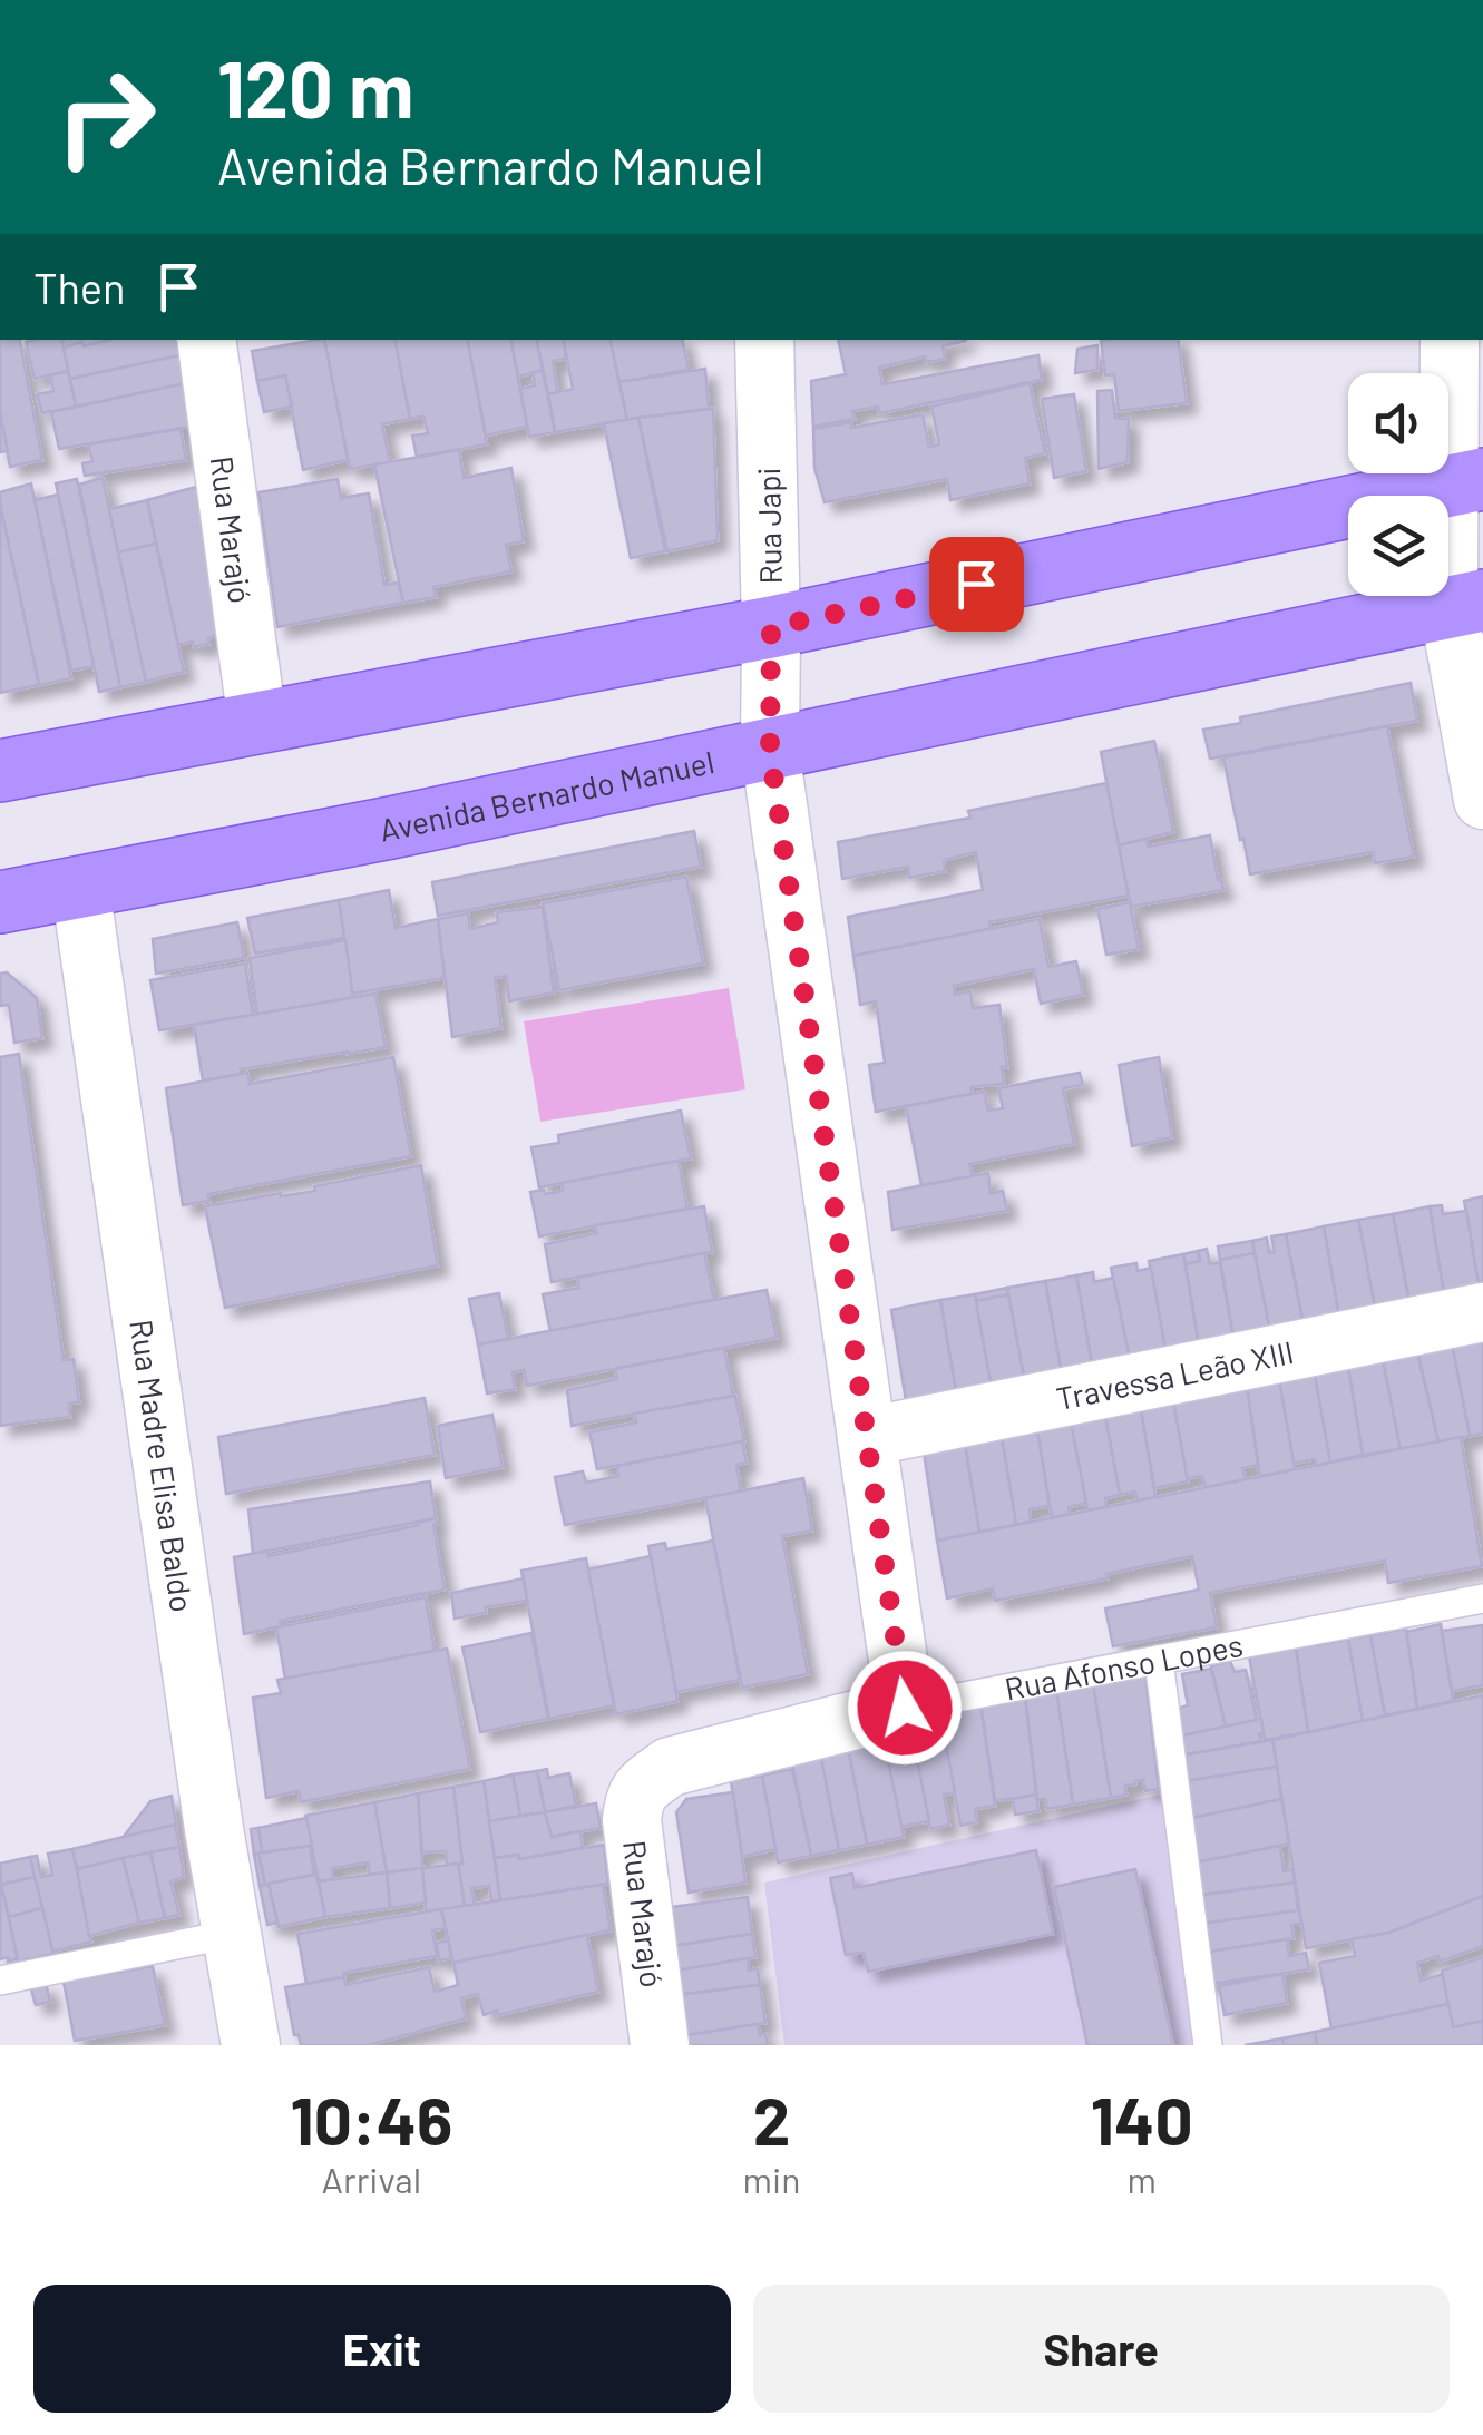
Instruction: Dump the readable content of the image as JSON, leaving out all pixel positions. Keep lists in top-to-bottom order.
{
  "streets": {
    "main road": ["Avenida Bernardo Manuel"],
    "street": [
      "Rua Japi",
      "Rua Marajó",
      "Travessa Leão XIII",
      "Rua Madre Elisa Baldo",
      "Rua Afonso Lopes"
    ]
  },
  "crossings": [
    ["Rua Japi", "Avenida Bernardo Manuel"],
    ["Rua Japi", "Travessa Leão XIII"],
    ["Rua Japi", "Rua Afonso Lopes"],
    ["Rua Marajó", "Rua Afonso Lopes"],
    ["Avenida Bernardo Manuel", "Rua Madre Elisa Baldo"]
  ],
  "page": {
    "turn": ["120 m", "Avenida Bernardo Manuel"],
    "then": "Then",
    "eta": [
      "10:46",
      "Arrival",
      "2",
      "min",
      "140",
      "m"
    ],
    "buttons": ["Exit", "Share"]
  }
}
